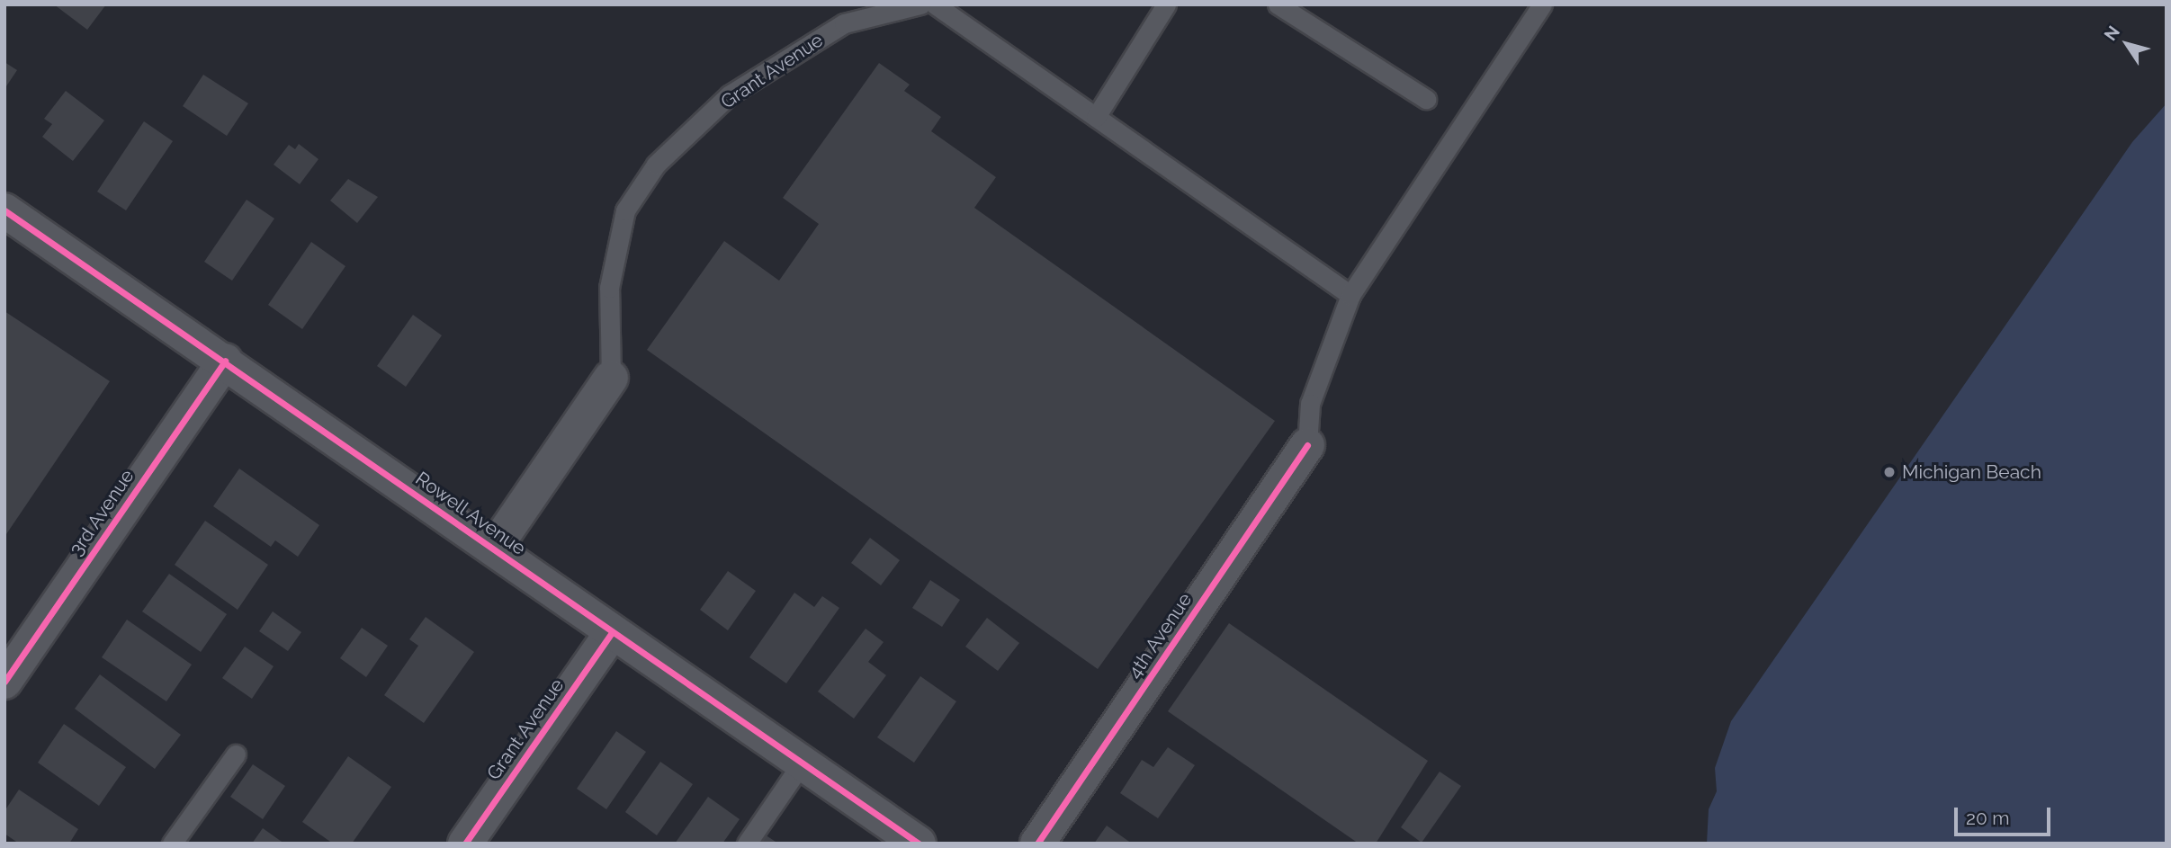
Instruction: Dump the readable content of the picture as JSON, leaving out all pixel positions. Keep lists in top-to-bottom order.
{
  "streets": {
    "street": [
      "Grant Avenue",
      "3rd Avenue",
      "Rowell Avenue",
      "4th Avenue"
    ]
  },
  "crossings": [
    ["Grant Avenue", "Rowell Avenue"],
    ["3rd Avenue", "Rowell Avenue"]
  ],
  "places": ["Michigan Beach"],
  "scale_bar": "20 m",
  "north": "top left"
}
